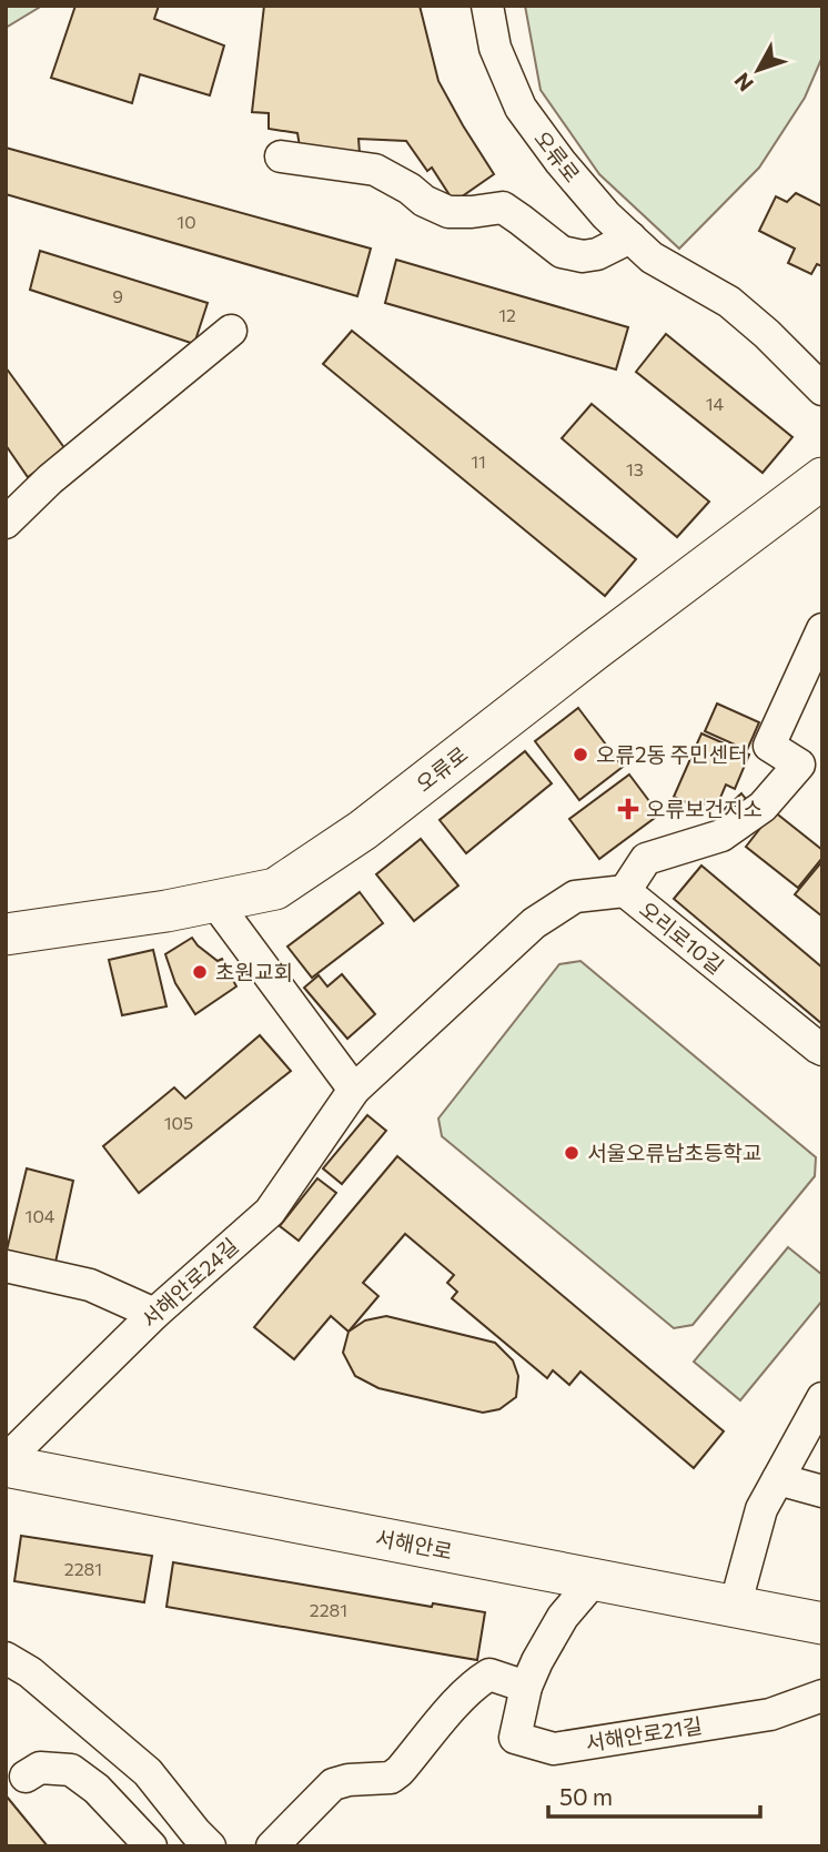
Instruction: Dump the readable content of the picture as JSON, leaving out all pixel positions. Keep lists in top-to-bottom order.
{
  "streets": {
    "main road": ["오류로", "서해안로"],
    "street": ["오리로10길", "서해안로24길", "서해안로21길"]
  },
  "crossings": [
    ["오리로10길", "서해안로24길"],
    ["서해안로", "서해안로21길"]
  ],
  "places": {
    "other": ["오류2동 주민센터", "초원교회", "서울오류남초등학교"],
    "health": ["오류보건지소"]
  },
  "house_numbers": [
    "10",
    "9",
    "12",
    "14",
    "11",
    "13",
    "105",
    "104",
    "2281",
    "2281"
  ],
  "scale_bar": "50 m",
  "north": "bottom left"
}
